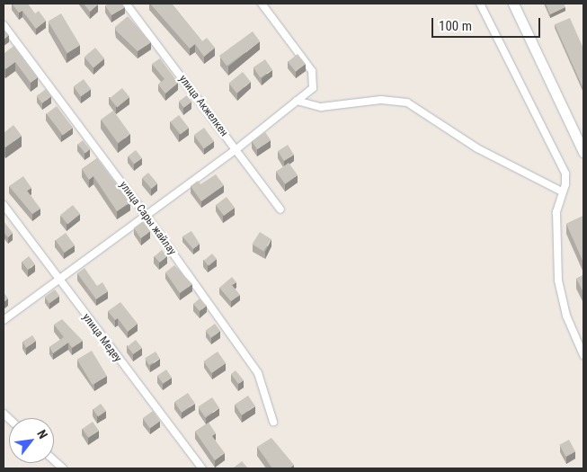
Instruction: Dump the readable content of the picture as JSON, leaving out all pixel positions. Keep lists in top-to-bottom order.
{
  "streets": {
    "street": ["улица Акжелкен", "улица Сары жайлау", "улица Медеу"]
  },
  "scale_bar": "100 m",
  "north": "top right"
}
